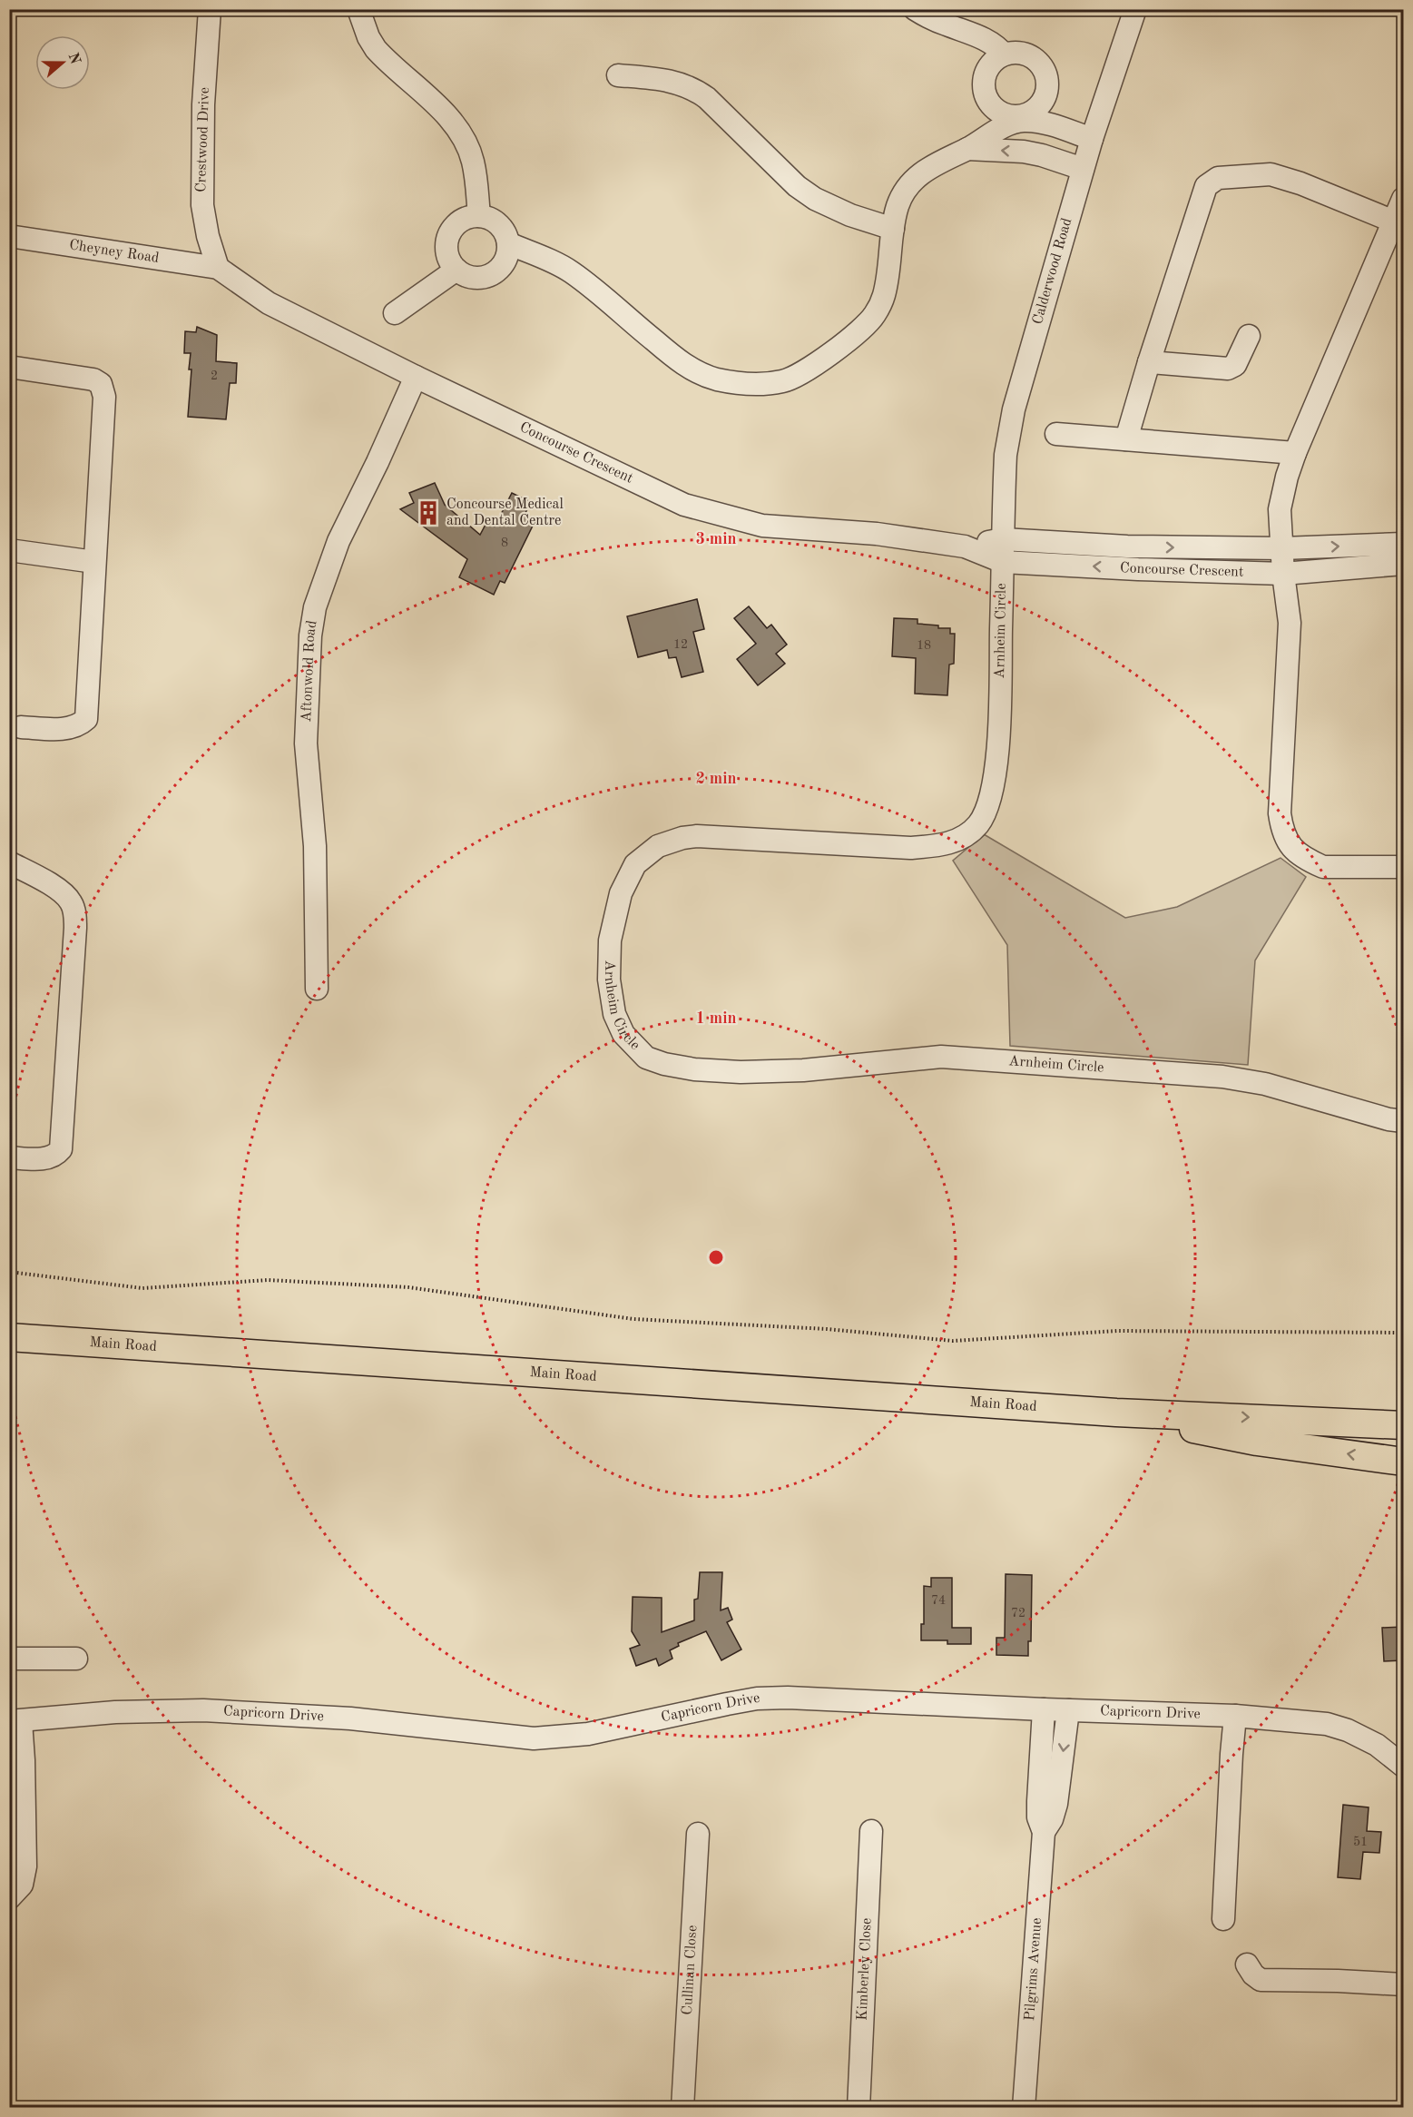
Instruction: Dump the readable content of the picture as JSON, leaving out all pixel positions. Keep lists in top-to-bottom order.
{
  "streets": {
    "main road": ["Main Road"],
    "street": [
      "Crestwood Drive",
      "Cheyney Road",
      "Calderwood Road",
      "Concourse Crescent",
      "Arnheim Circle",
      "Aftonwold Road",
      "Capricorn Drive",
      "Kimberley Close",
      "Pilgrims Avenue",
      "Cullinan Close"
    ]
  },
  "crossings": [
    ["Crestwood Drive", "Cheyney Road"],
    ["Crestwood Drive", "Concourse Crescent"],
    ["Cheyney Road", "Concourse Crescent"],
    ["Calderwood Road", "Concourse Crescent"],
    ["Calderwood Road", "Arnheim Circle"],
    ["Concourse Crescent", "Arnheim Circle"],
    ["Concourse Crescent", "Aftonwold Road"],
    ["Capricorn Drive", "Pilgrims Avenue"]
  ],
  "places": {
    "building": ["Concourse Medical and Dental Centre"]
  },
  "house_numbers": [
    "2",
    "8",
    "12",
    "18",
    "74",
    "72",
    "51"
  ],
  "north": "right",
  "rings": ["3 min", "2 min", "1 min"]
}
